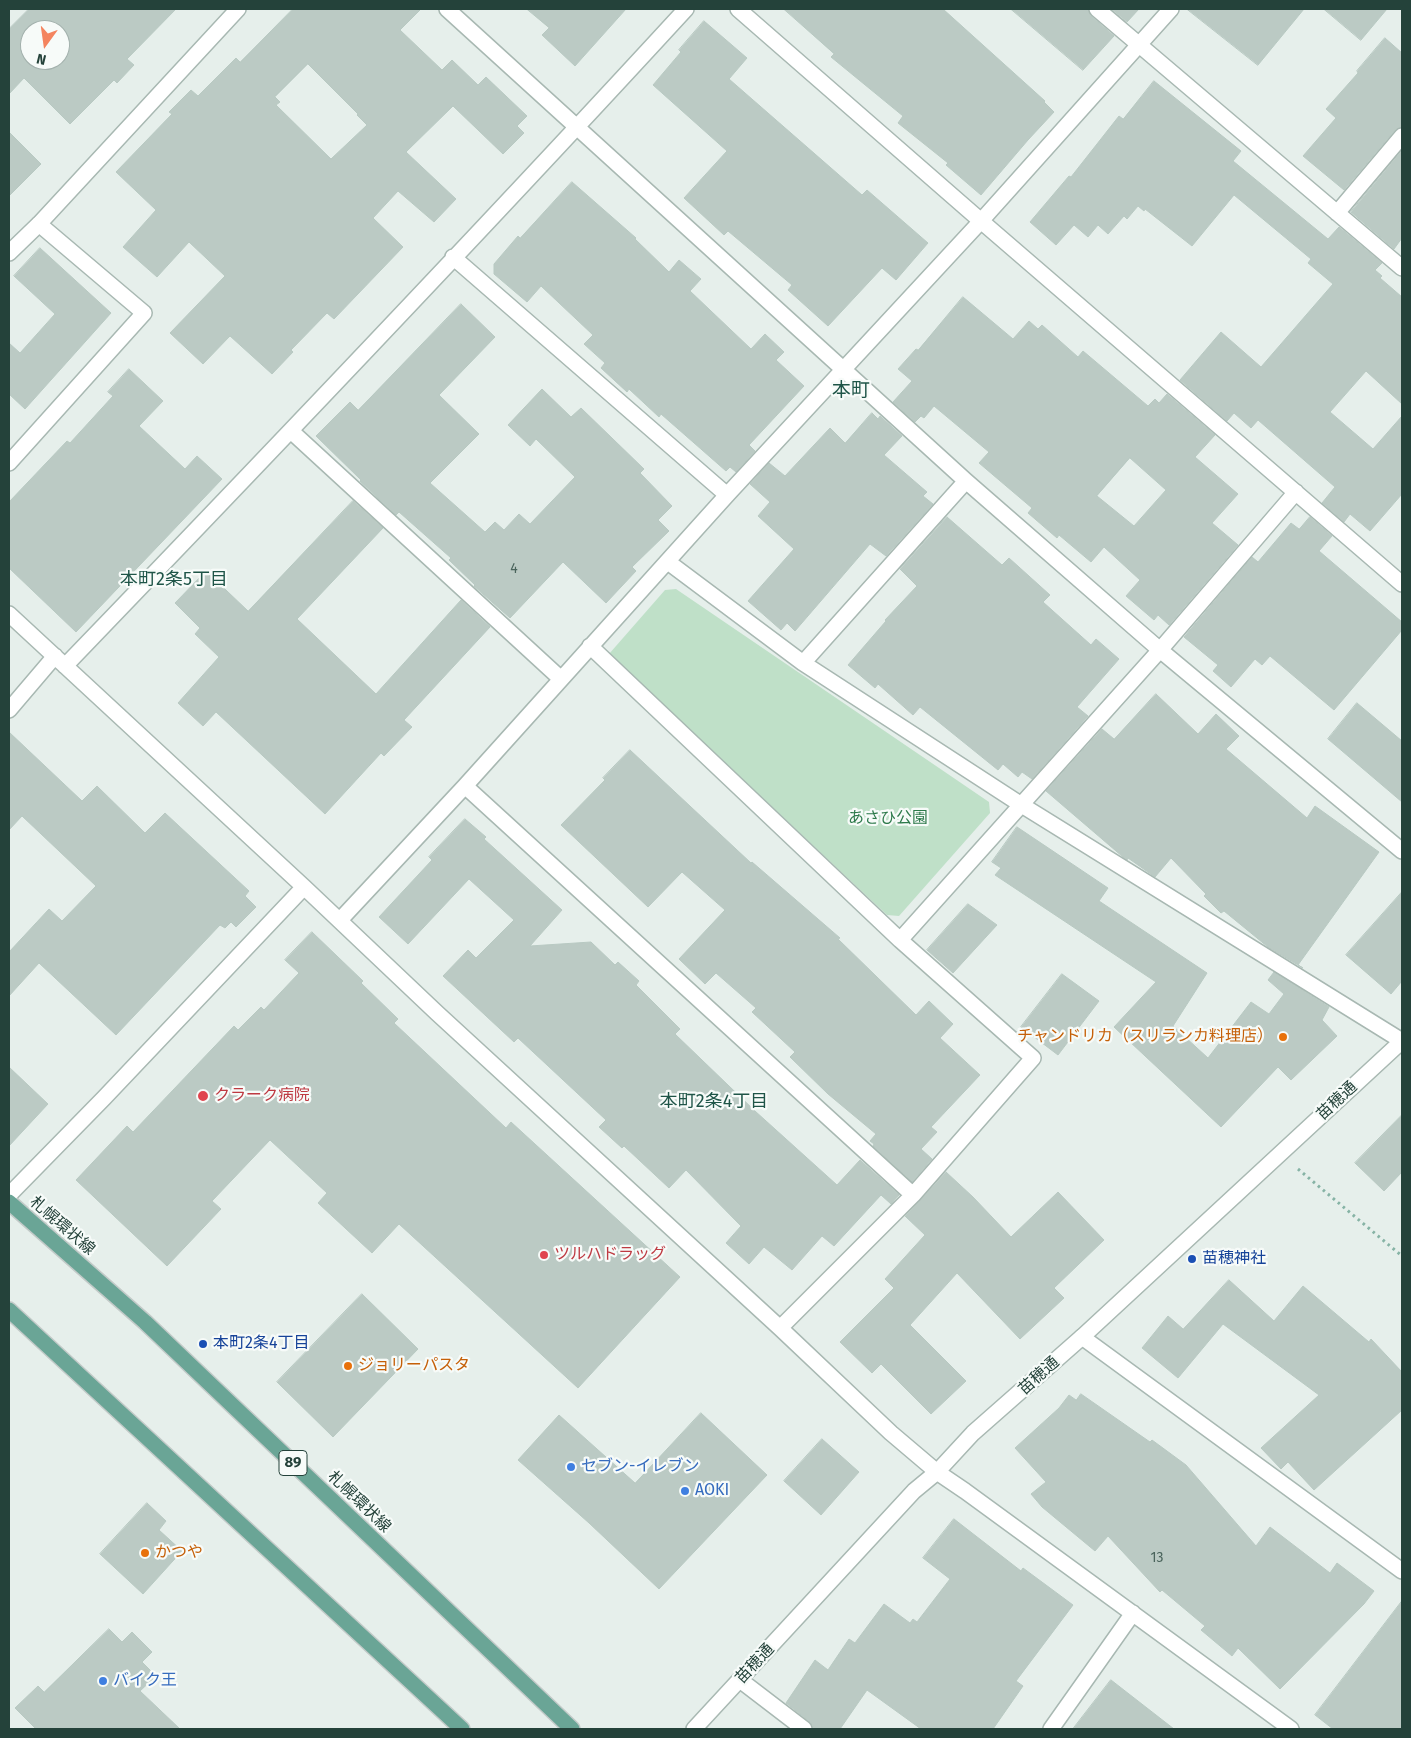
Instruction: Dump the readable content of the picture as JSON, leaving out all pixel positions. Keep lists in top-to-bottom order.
{
  "streets": {
    "main road": ["札幌環状線", "89"],
    "street": ["苗穂通"]
  },
  "districts": ["本町", "本町2条5丁目", "本町2条4丁目"],
  "parks": ["あさひ公園"],
  "places": [
    "チャンドリカ（スリランカ料理店）",
    "クラーク病院",
    "ツルハドラッグ",
    "苗穂神社",
    "本町2条4丁目",
    "ジョリーパスタ",
    "セブン-イレブン",
    "AOKI",
    "かつや",
    "バイク王"
  ],
  "house_numbers": ["4", "13"],
  "north": "bottom"
}
